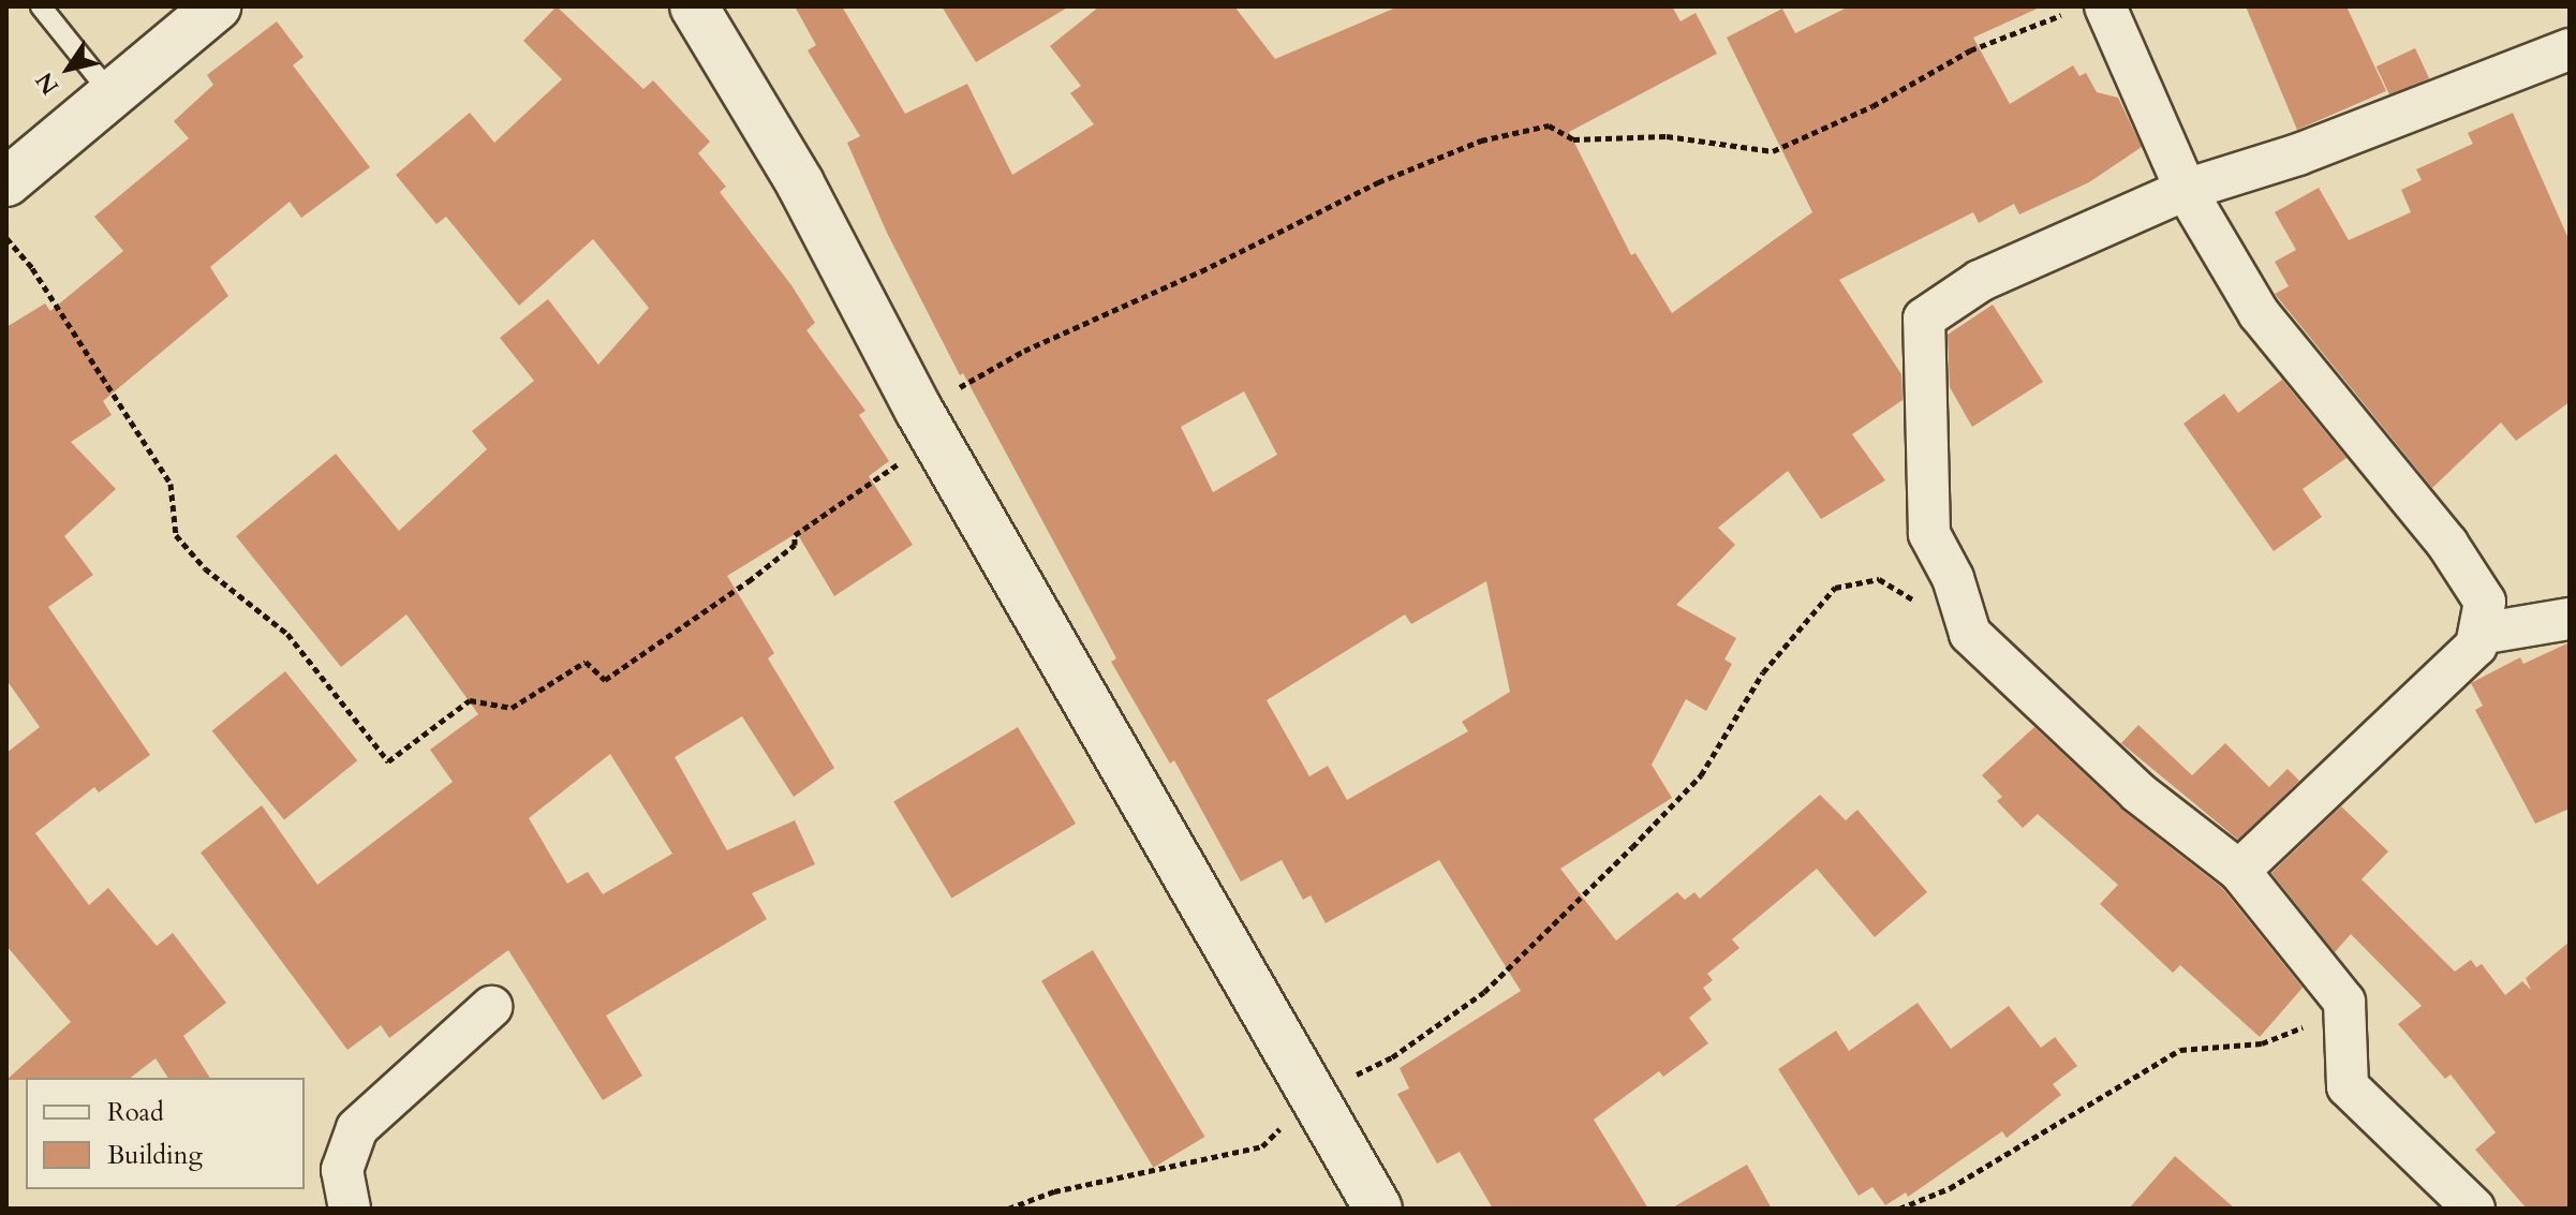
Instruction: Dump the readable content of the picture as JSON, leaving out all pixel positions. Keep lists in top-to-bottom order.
{
  "legend": ["Road", "Building"],
  "north": "bottom left"
}
